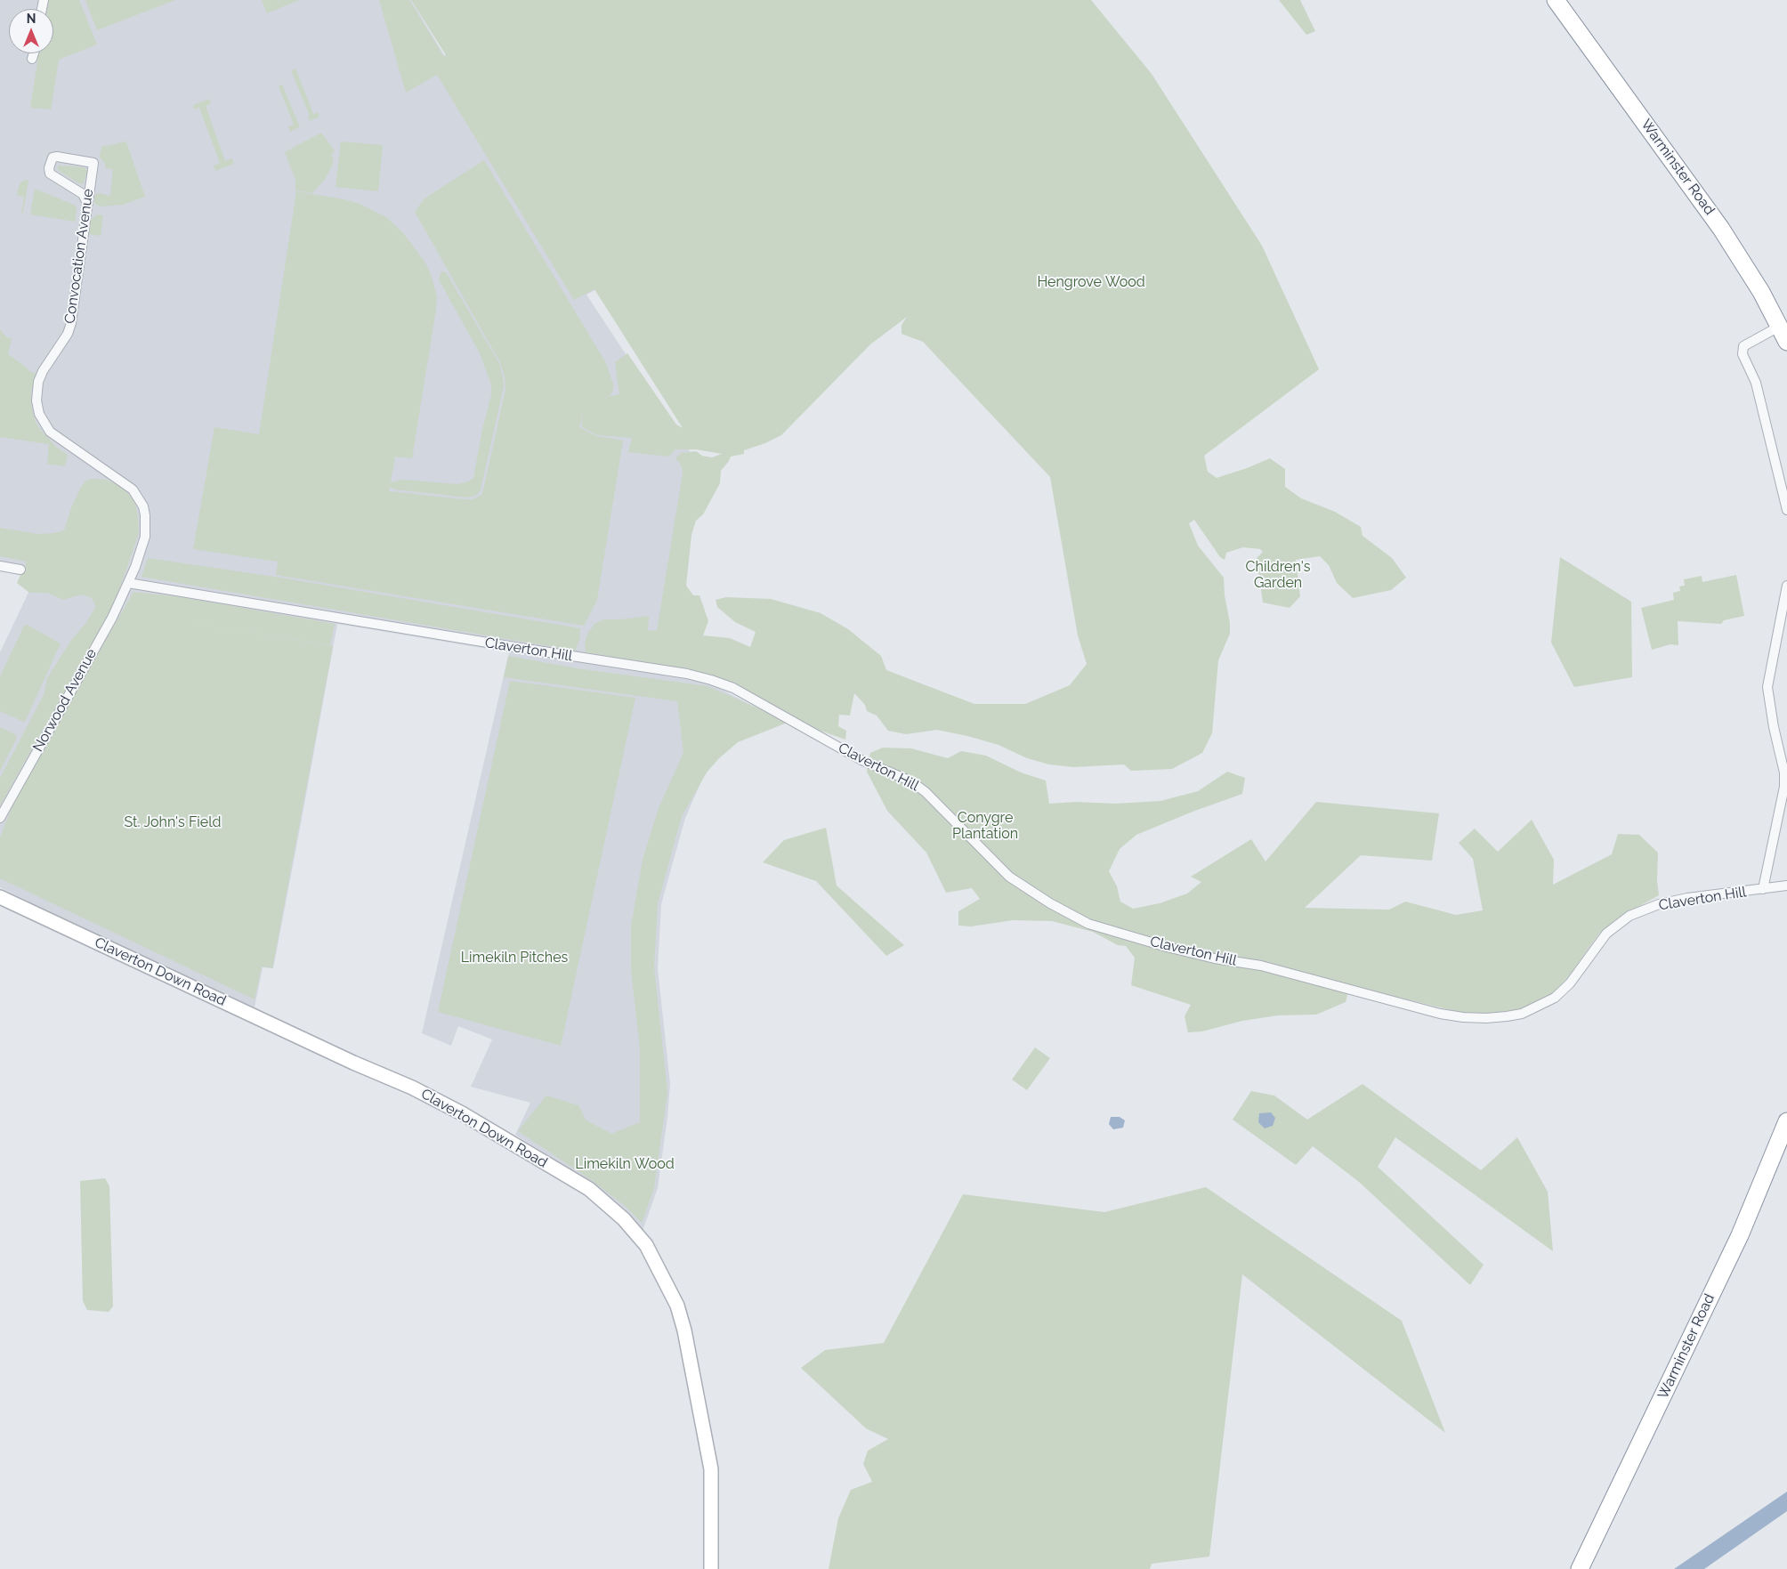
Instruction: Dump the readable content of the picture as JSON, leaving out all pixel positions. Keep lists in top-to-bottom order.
{
  "streets": {
    "highway": ["Warminster Road"],
    "street": [
      "Convocation Avenue",
      "Claverton Hill",
      "Norwood Avenue",
      "Claverton Down Road"
    ]
  },
  "crossings": [
    ["Convocation Avenue", "Claverton Hill"],
    ["Convocation Avenue", "Norwood Avenue"],
    ["Claverton Hill", "Norwood Avenue"]
  ],
  "parks": [
    "Hengrove Wood",
    "Children's Garden",
    "Conygre Plantation",
    "St. John's Field",
    "Limekiln Pitches",
    "Limekiln Wood"
  ],
  "north": "top"
}
